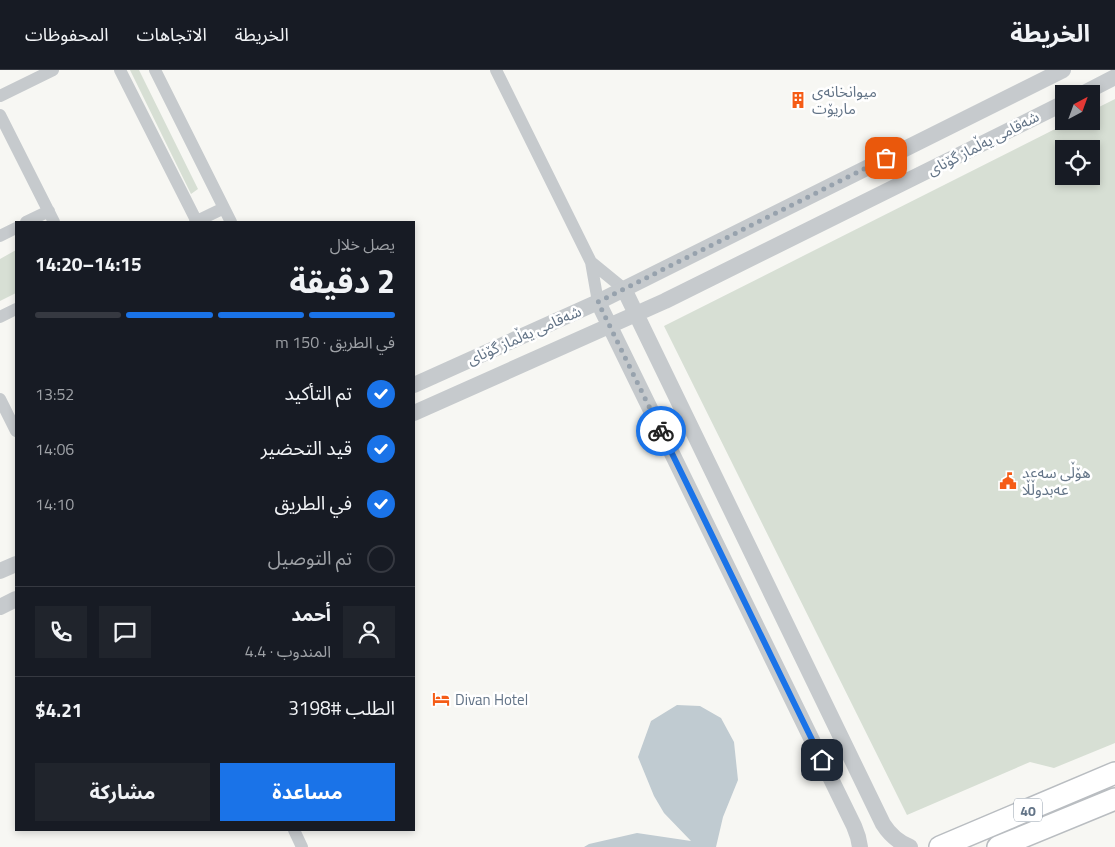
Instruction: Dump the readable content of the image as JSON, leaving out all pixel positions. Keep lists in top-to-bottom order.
{
  "streets": {
    "main road": ["40"],
    "street": ["شەقامی یەڵماز گۆنای"]
  },
  "places": {
    "building": ["میوانخانەی ماریۆت"],
    "public building": ["ھۆڵی سەعد عەبدوڵڵا"],
    "hotel": ["Divan Hotel"]
  },
  "north": "top right",
  "page": {
    "header": "الخريطة",
    "nav": ["الخريطة", "الاتجاهات", "المحفوظات"],
    "heading": ["2 دقيقة", "يصل خلال", "14:15–14:20"],
    "panel": [
      "أحمد",
      "المندوب · 4.4",
      "الطلب #3198",
      "$4.21"
    ],
    "bar": "في الطريق · 150 m",
    "list": [
      ["تم التأكيد", "13:52"],
      ["قيد التحضير", "14:06"],
      ["في الطريق", "14:10"],
      "تم التوصيل"
    ],
    "buttons": ["مساعدة", "مشاركة"]
  }
}
